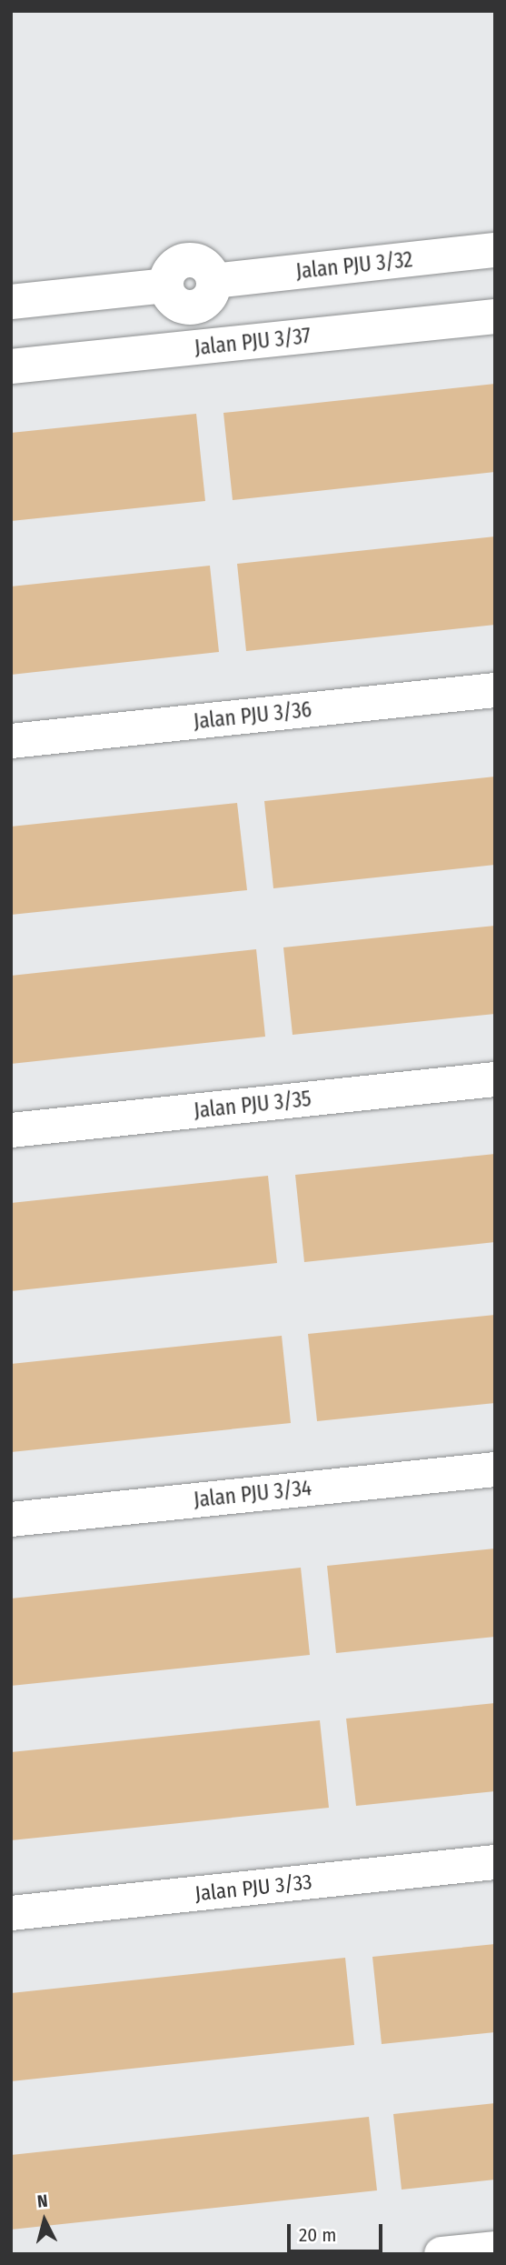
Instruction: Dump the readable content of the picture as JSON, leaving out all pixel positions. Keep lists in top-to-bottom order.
{
  "streets": {
    "street": [
      "Jalan PJU 3/32",
      "Jalan PJU 3/37",
      "Jalan PJU 3/36",
      "Jalan PJU 3/35",
      "Jalan PJU 3/34",
      "Jalan PJU 3/33"
    ]
  },
  "scale_bar": "20 m",
  "north": "top"
}
